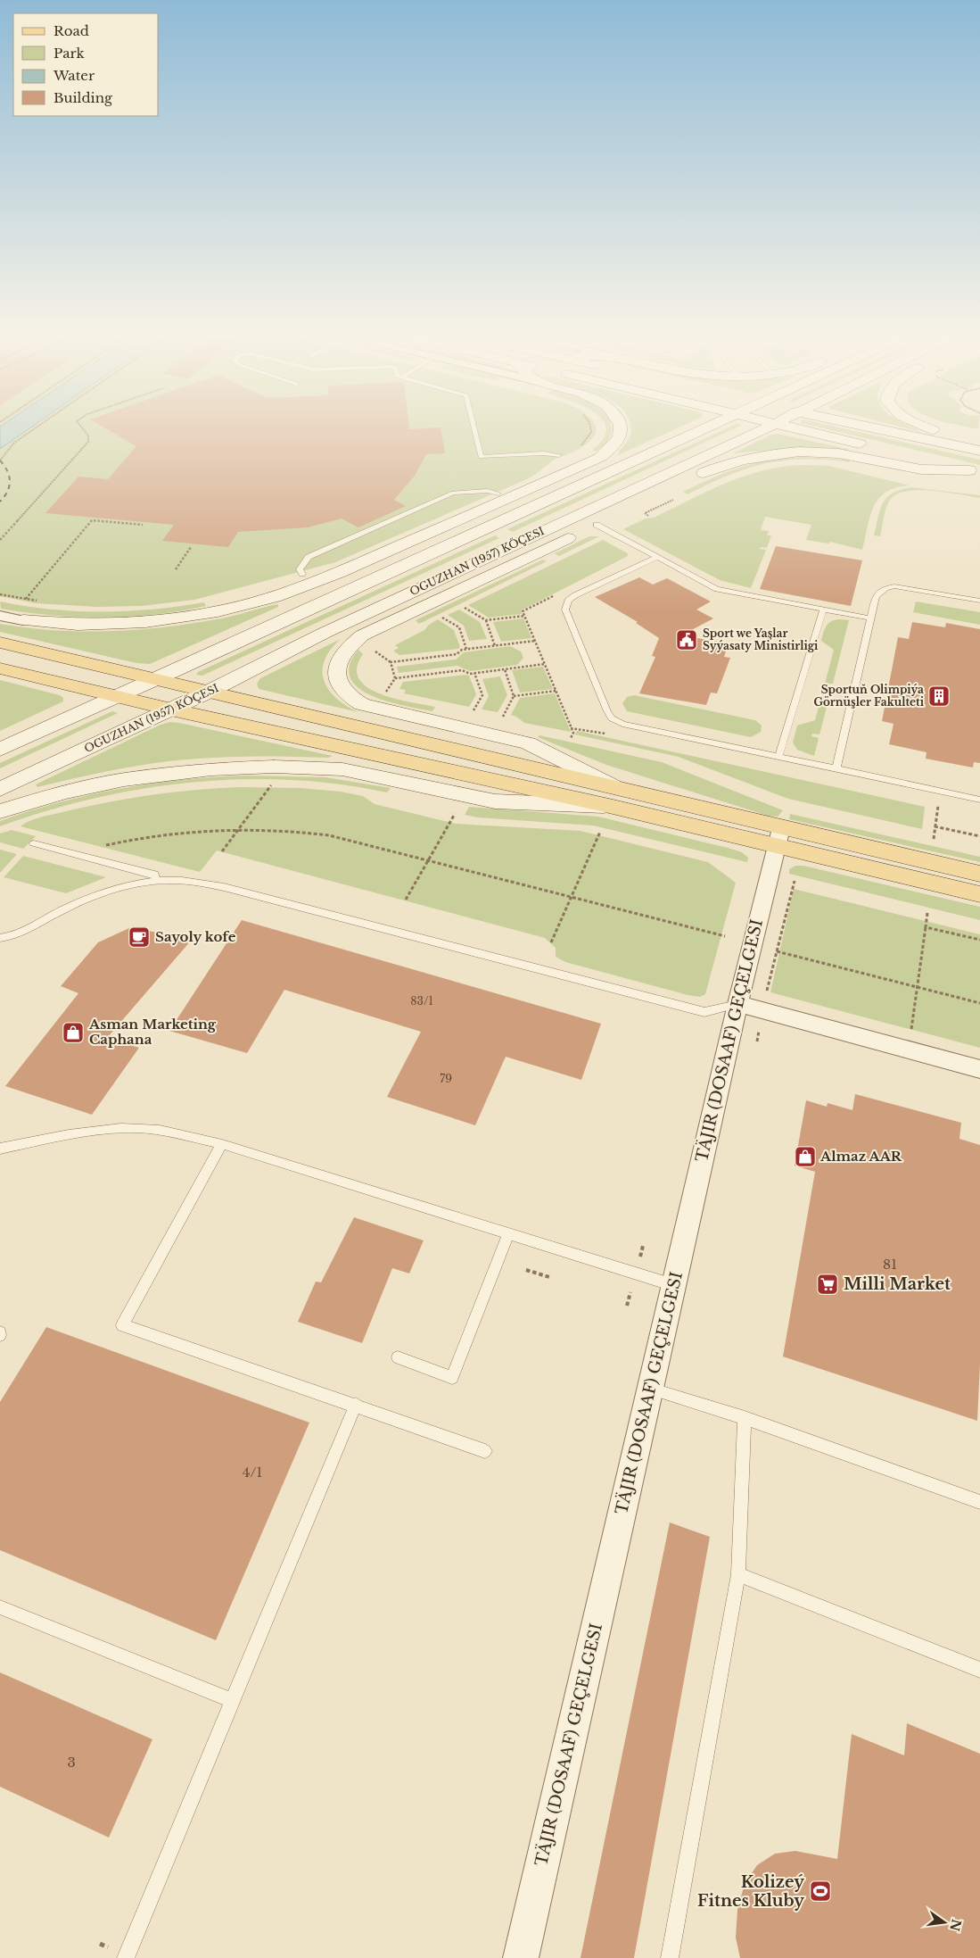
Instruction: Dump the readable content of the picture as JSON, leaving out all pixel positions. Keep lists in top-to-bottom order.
{
  "streets": {
    "main road": ["OGUZHAN (1957) KÖÇESI"],
    "street": ["TÄJIR (DOSAAF) GEÇELGESI"]
  },
  "places": {
    "public building": ["Sport we Yaşlar Syýasaty Ministirligi"],
    "building": ["Sportuň Olimpiýa Görnüşler Fakulteti"],
    "cafe": ["Sayoly kofe"],
    "shop": ["Asman Marketing Caphana", "Almaz AAR"],
    "supermarket": ["Milli Market"],
    "sports": ["Kolizeý Fitnes Kluby"]
  },
  "house_numbers": [
    "83/1",
    "79",
    "81",
    "4/1",
    "3"
  ],
  "legend": [
    "Road",
    "Park",
    "Water",
    "Building"
  ],
  "north": "right"
}
